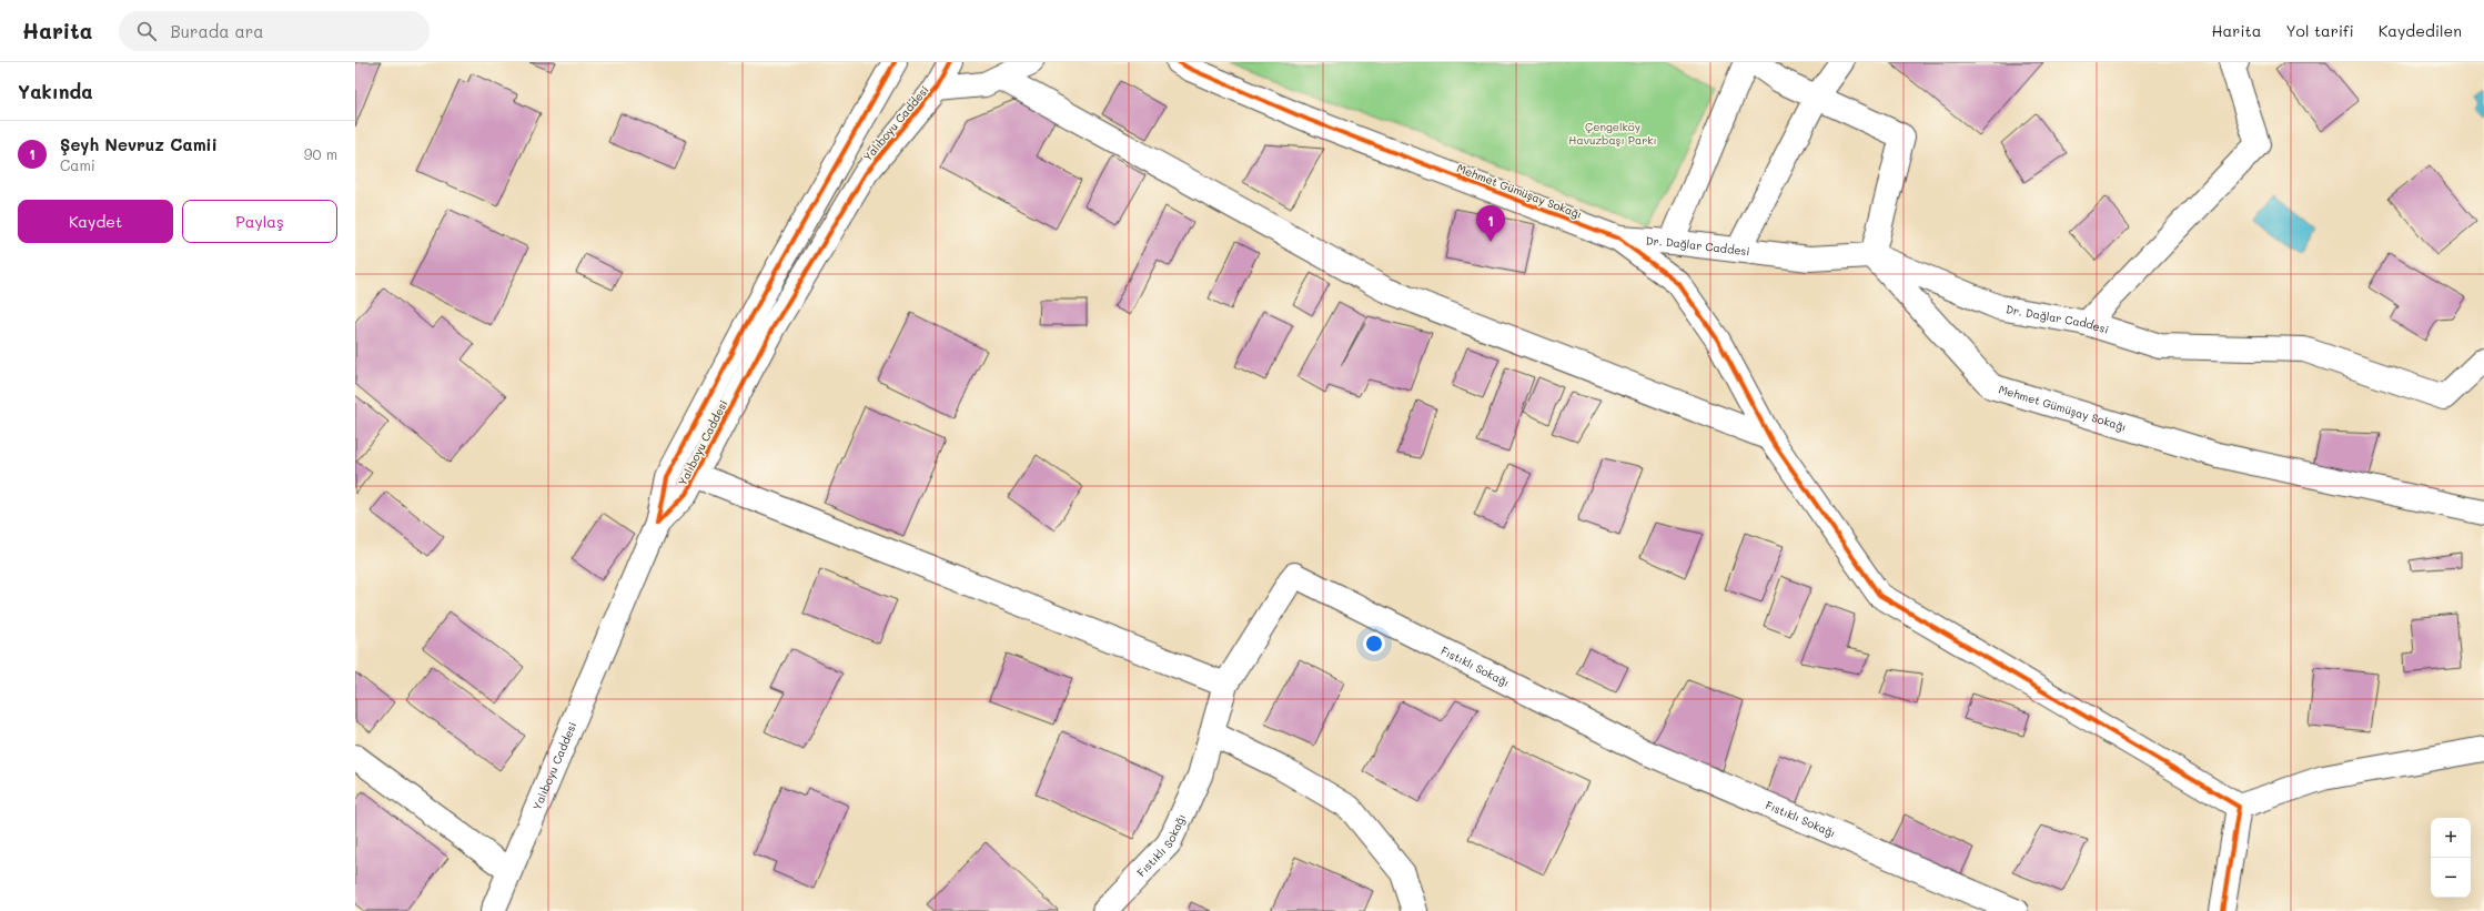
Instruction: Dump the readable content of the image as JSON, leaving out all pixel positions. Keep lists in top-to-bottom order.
{
  "streets": {
    "street": [
      "Yalıboyu Caddesi",
      "Mehmet Gümüşay Sokağı",
      "Dr. Dağlar Caddesi",
      "Fıstıklı Sokağı"
    ]
  },
  "crossings": [
    ["Mehmet Gümüşay Sokağı", "Dr. Dağlar Caddesi"]
  ],
  "parks": ["Çengelköy Havuzbaşı Parkı"],
  "page": {
    "header": "Harita",
    "search": "Burada ara",
    "nav": ["Harita", "Yol tarifi", "Kaydedilen"],
    "heading": "Yakında",
    "list": [
      {
        "mark": "1",
        "name": "Şeyh Nevruz Camii",
        "note": "Cami",
        "value": "90 m"
      }
    ],
    "buttons": ["Kaydet", "Paylaş"],
    "pins": "1",
    "map_buttons": ["+", "−"]
  }
}
